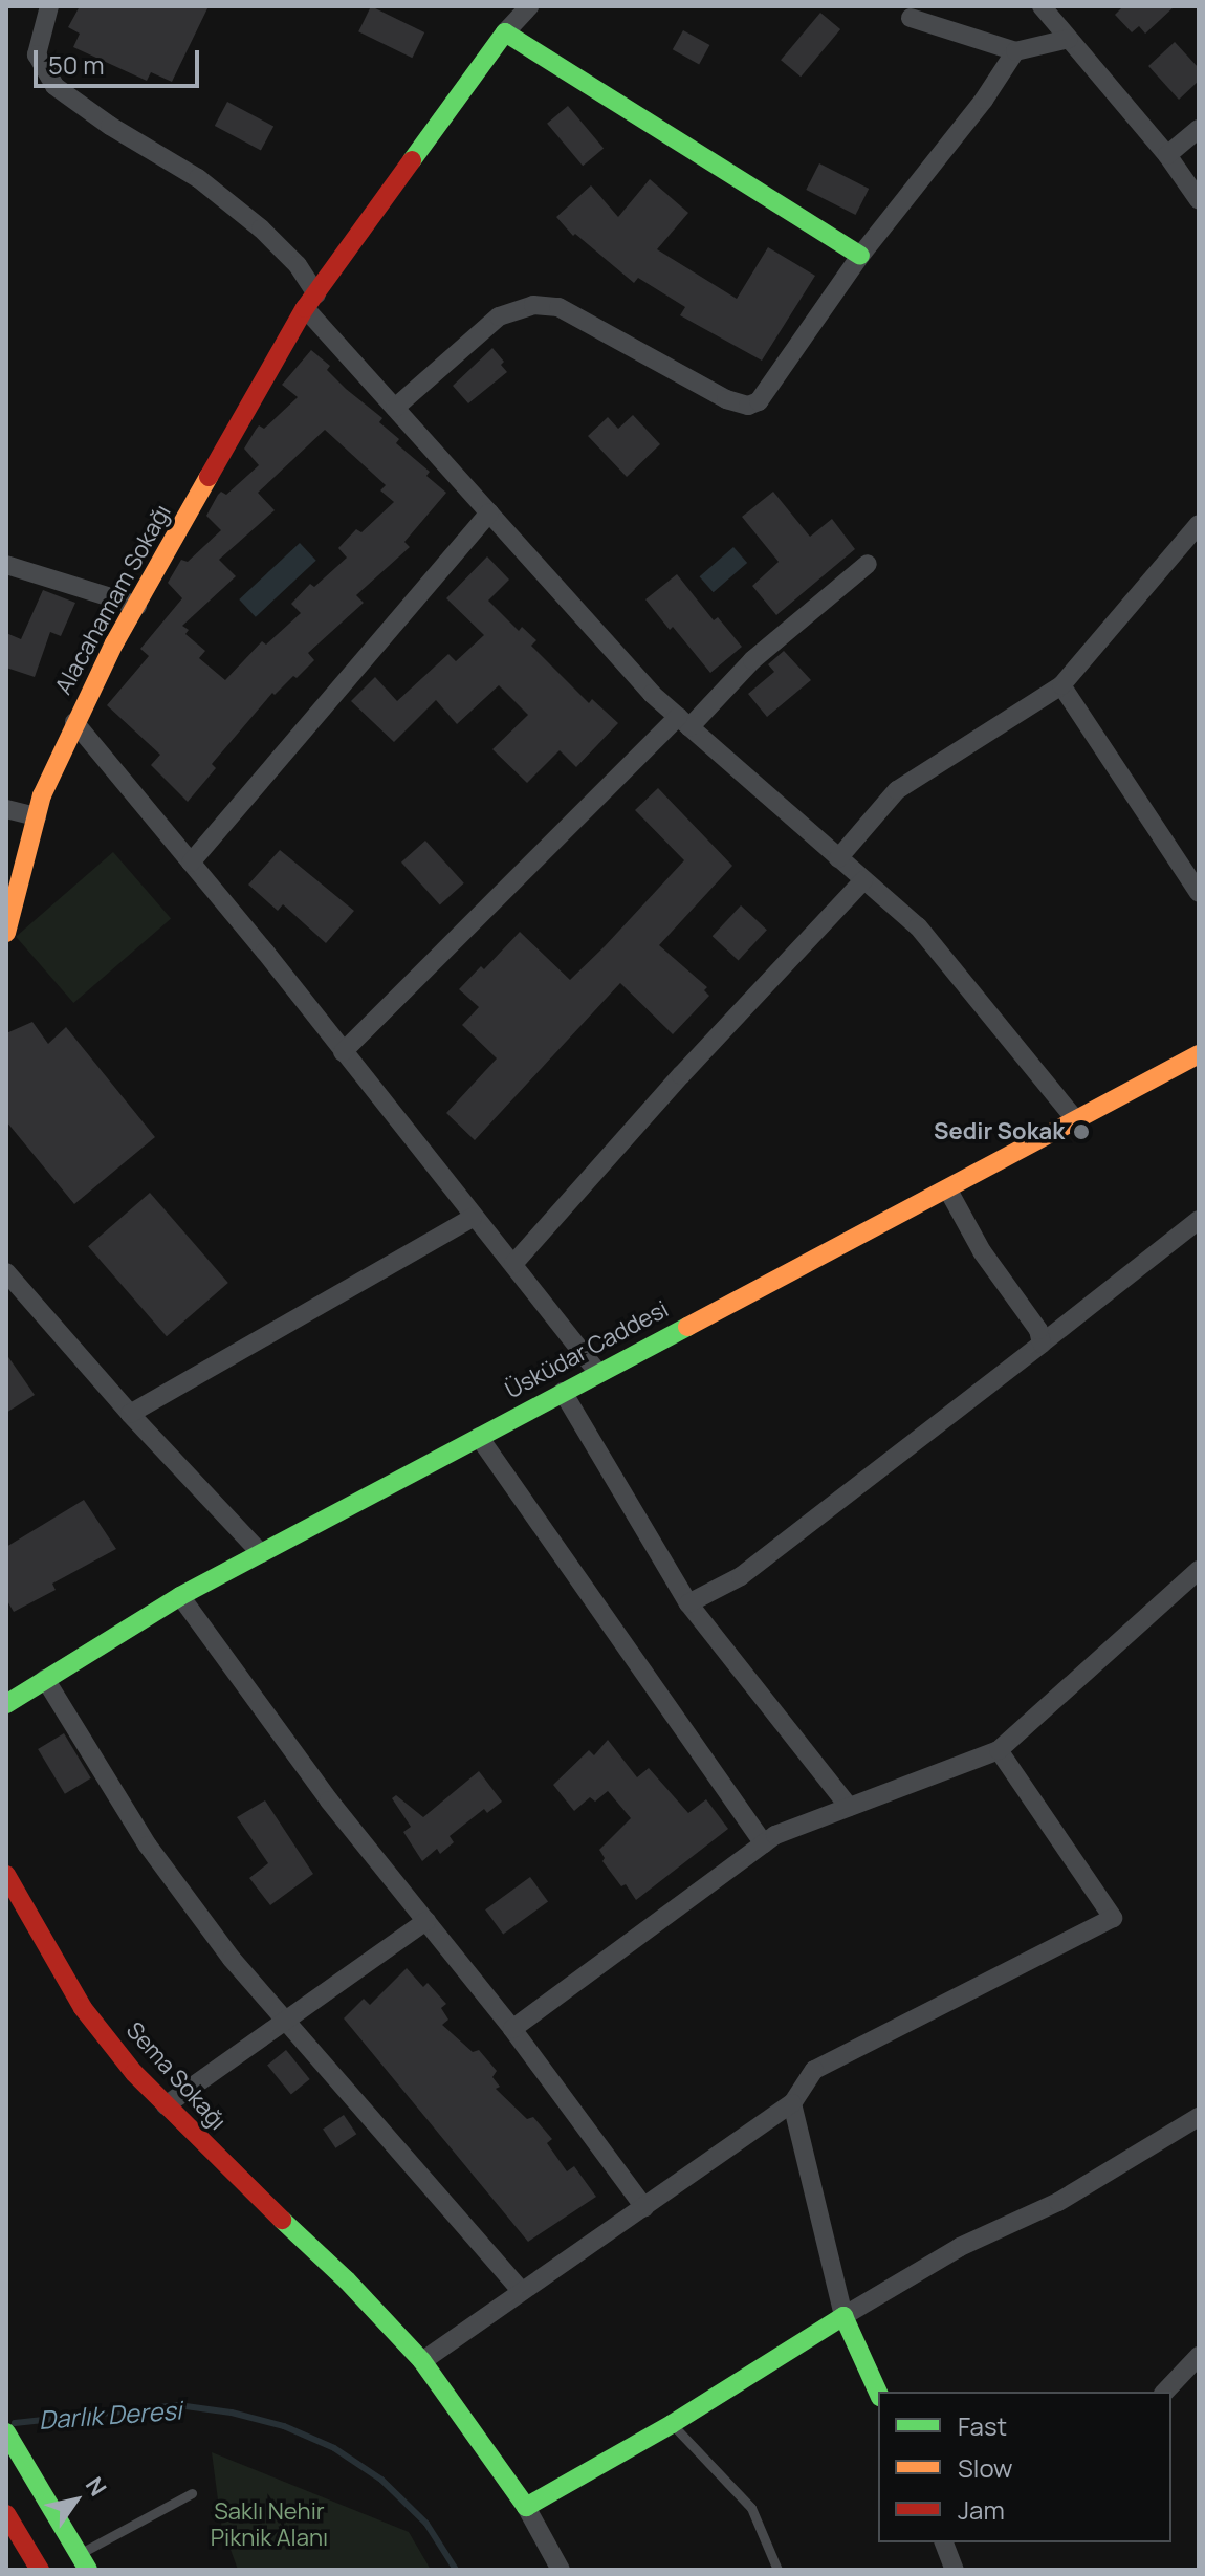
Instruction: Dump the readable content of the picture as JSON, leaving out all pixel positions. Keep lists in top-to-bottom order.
{
  "streets": {
    "main road": ["Alacahamam Sokağı", "Üsküdar Caddesi", "Sema Sokağı"]
  },
  "water": ["Darlık Deresi"],
  "parks": ["Saklı Nehir Piknik Alanı"],
  "places": ["Sedir Sokak"],
  "legend": ["Fast", "Slow", "Jam"],
  "scale_bar": "50 m",
  "north": "top right"
}
